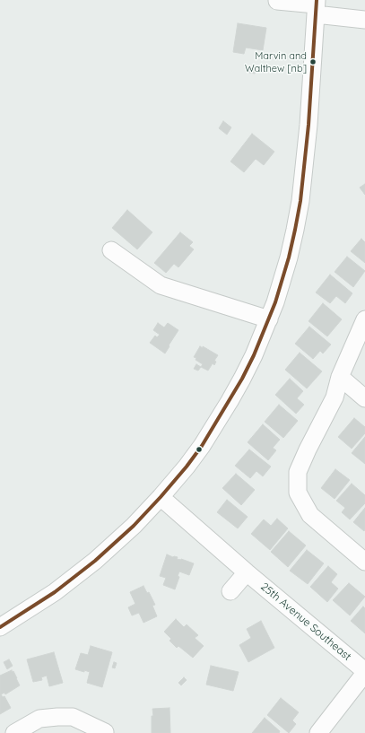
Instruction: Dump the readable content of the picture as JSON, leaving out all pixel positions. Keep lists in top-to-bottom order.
{
  "streets": {
    "street": ["25th Avenue Southeast"]
  },
  "places": ["Marvin and Walthew [nb]"]
}
